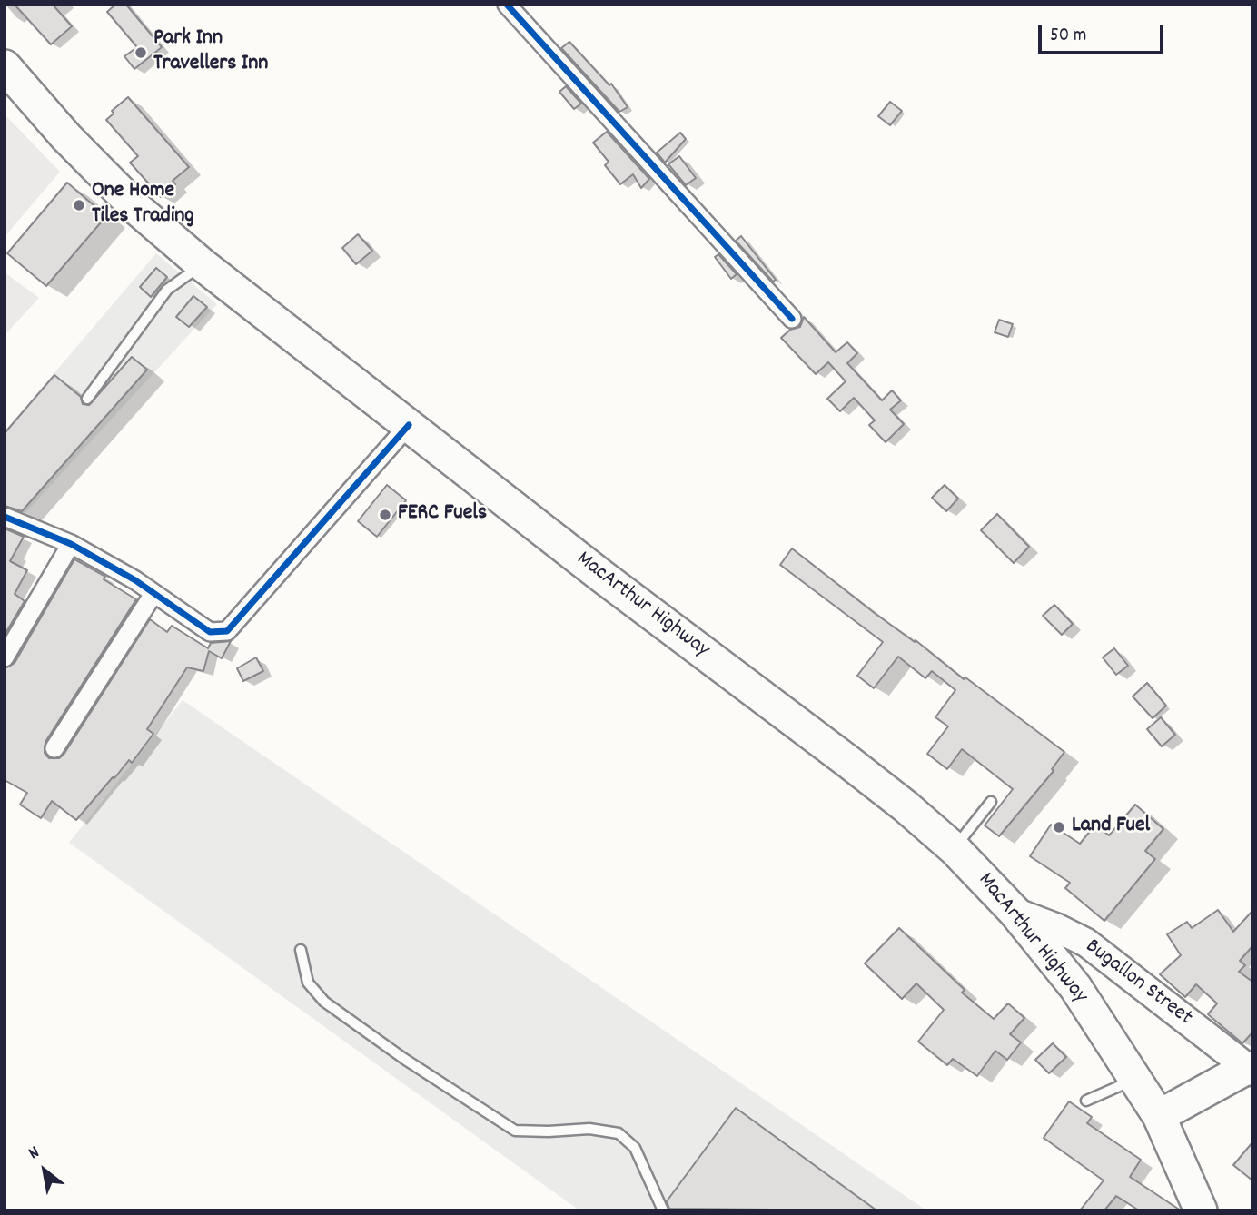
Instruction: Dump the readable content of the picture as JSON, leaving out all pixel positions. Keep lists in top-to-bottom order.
{
  "streets": {
    "highway": ["MacArthur Highway"],
    "main road": ["Bugallon Street"]
  },
  "crossings": [
    ["MacArthur Highway", "Bugallon Street"]
  ],
  "places": [
    "Park Inn Travellers Inn",
    "One Home Tiles Trading",
    "FERC Fuels",
    "Land Fuel"
  ],
  "scale_bar": "50 m",
  "north": "top left"
}
